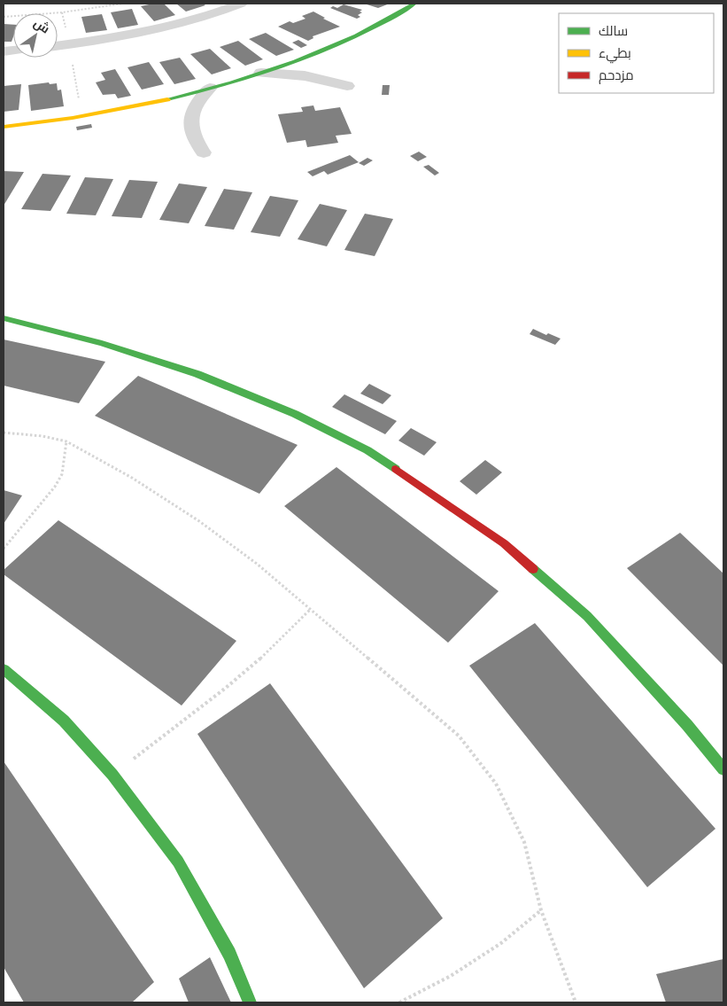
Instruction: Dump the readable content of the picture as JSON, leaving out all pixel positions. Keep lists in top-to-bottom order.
{
  "legend": ["سالك", "بطيء", "مزدحم"],
  "north": "top right"
}
